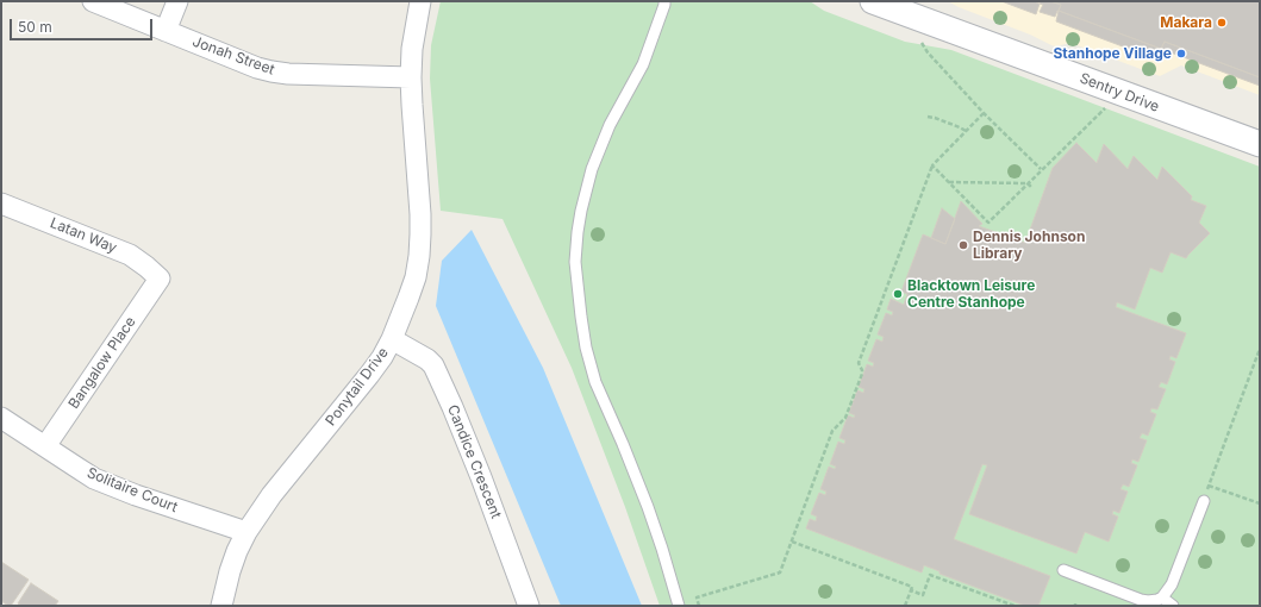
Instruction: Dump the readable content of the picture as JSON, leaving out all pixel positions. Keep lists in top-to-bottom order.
{
  "streets": {
    "street": [
      "Jonah Street",
      "Sentry Drive",
      "Latan Way",
      "Bangalow Place",
      "Ponytail Drive",
      "Candice Crescent",
      "Solitaire Court"
    ]
  },
  "crossings": [
    ["Jonah Street", "Ponytail Drive"],
    ["Latan Way", "Bangalow Place"],
    ["Bangalow Place", "Solitaire Court"],
    ["Ponytail Drive", "Candice Crescent"],
    ["Ponytail Drive", "Solitaire Court"]
  ],
  "places": [
    "Makara",
    "Stanhope Village",
    "Dennis Johnson Library",
    "Blacktown Leisure Centre Stanhope"
  ],
  "scale_bar": "50 m"
}
